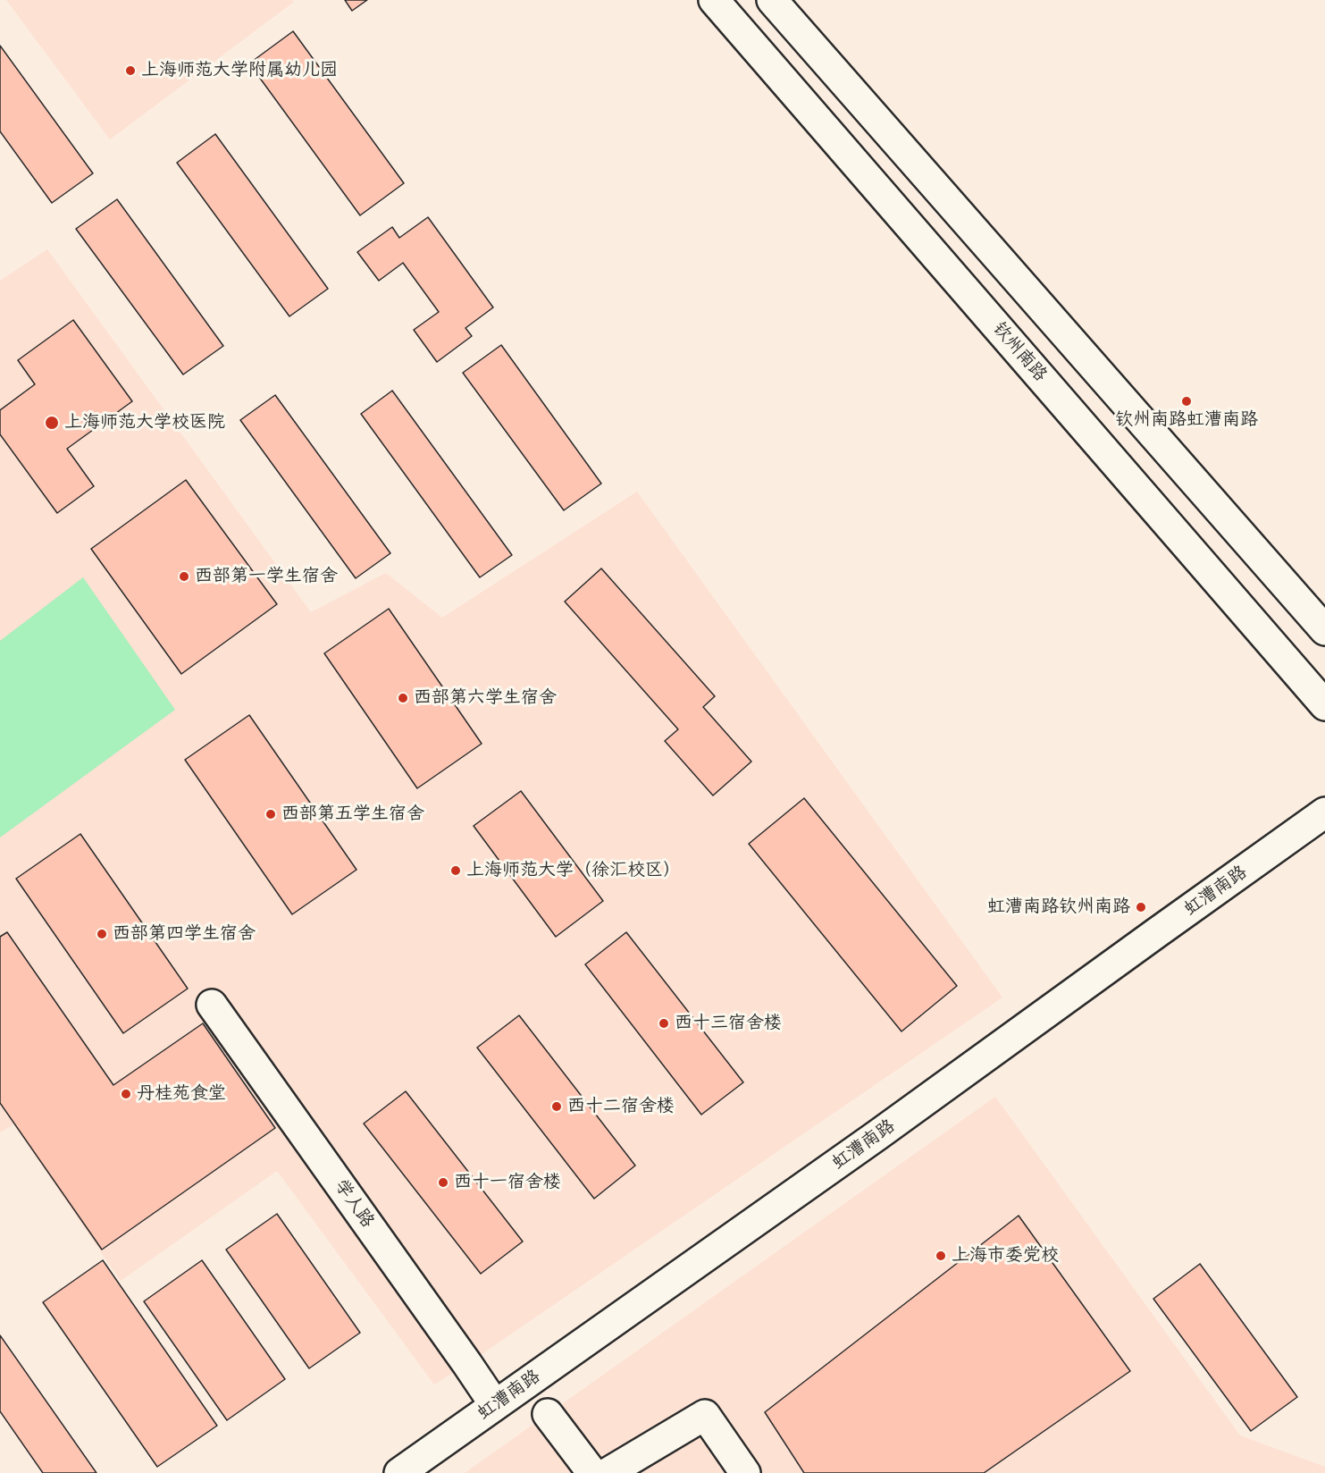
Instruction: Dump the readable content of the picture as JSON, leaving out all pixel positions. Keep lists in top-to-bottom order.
{
  "streets": {
    "street": ["钦州南路", "虹漕南路", "学人路"]
  },
  "crossings": [
    ["虹漕南路", "学人路"]
  ],
  "places": [
    "上海师范大学附属幼儿园",
    "钦州南路虹漕南路",
    "上海师范大学校医院",
    "西部第一学生宿舍",
    "西部第六学生宿舍",
    "西部第五学生宿舍",
    "上海师范大学（徐汇校区）",
    "虹漕南路钦州南路",
    "西部第四学生宿舍",
    "西十三宿舍楼",
    "丹桂苑食堂",
    "西十二宿舍楼",
    "西十一宿舍楼",
    "上海市委党校"
  ]
}
